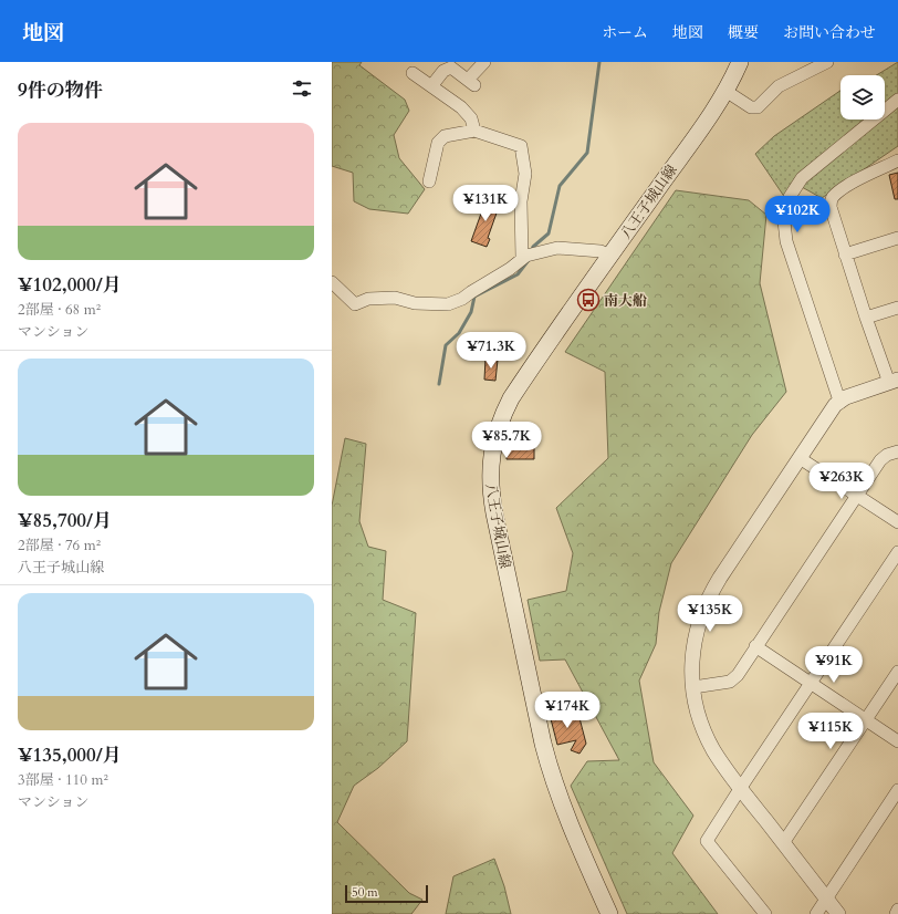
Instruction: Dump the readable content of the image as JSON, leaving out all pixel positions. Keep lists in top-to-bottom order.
{
  "streets": {
    "main road": ["八王子城山線"]
  },
  "places": {
    "bus stop": ["南大船"]
  },
  "scale_bar": "50 m",
  "page": {
    "header": "地図",
    "nav": [
      "ホーム",
      "地図",
      "概要",
      "お問い合わせ"
    ],
    "heading": "9件の物件",
    "list": [
      {
        "name": "¥102,000/月",
        "note": "2部屋 · 68 m² · マンション"
      },
      {
        "name": "¥85,700/月",
        "note": "2部屋 · 76 m² · 八王子城山線"
      },
      {
        "name": "¥135,000/月",
        "note": "3部屋 · 110 m² · マンション"
      }
    ],
    "price": [
      "¥131K",
      "¥102K",
      "¥71.3K",
      "¥85.7K",
      "¥263K",
      "¥135K",
      "¥91K",
      "¥174K",
      "¥115K"
    ],
    "scale": "50 m"
  }
}
